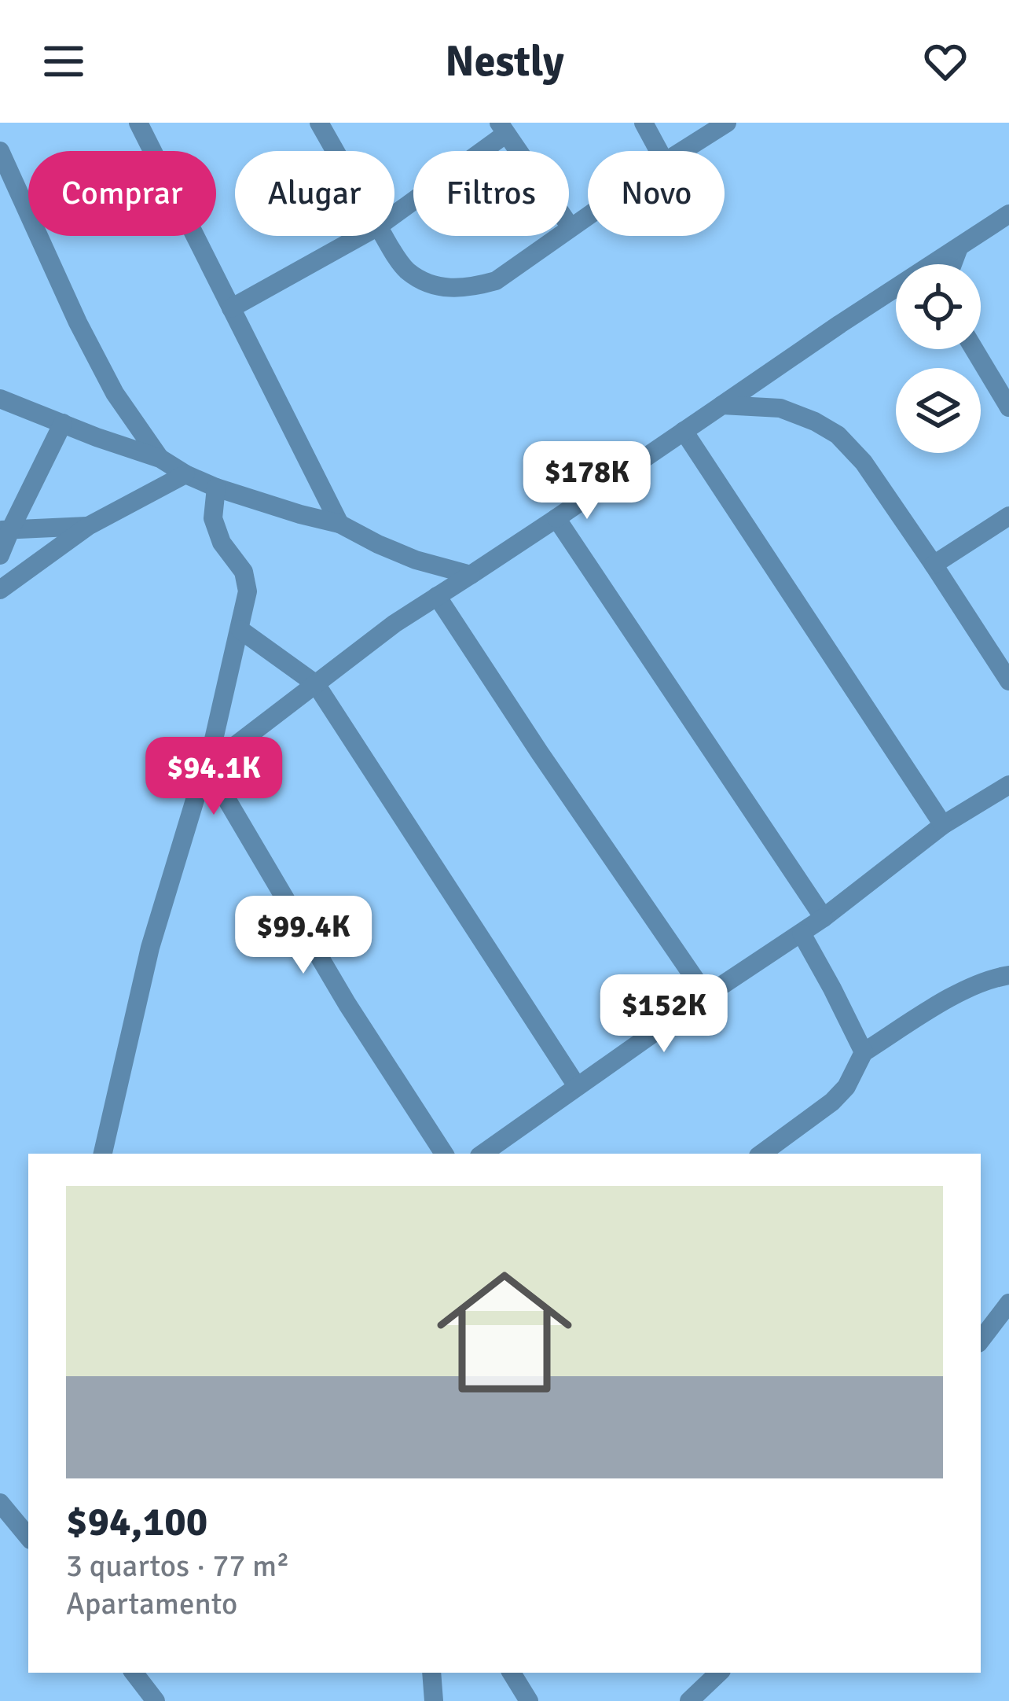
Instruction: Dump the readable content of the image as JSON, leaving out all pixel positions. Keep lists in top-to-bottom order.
{
  "page": {
    "header": "Nestly",
    "chip": [
      "Comprar",
      "Alugar",
      "Filtros",
      "Novo"
    ],
    "price": [
      "$178K",
      "$94.1K",
      "$99.4K",
      "$152K"
    ],
    "list": [
      {
        "name": "$94,100",
        "note": "3 quartos · 77 m² · Apartamento"
      }
    ]
  }
}
